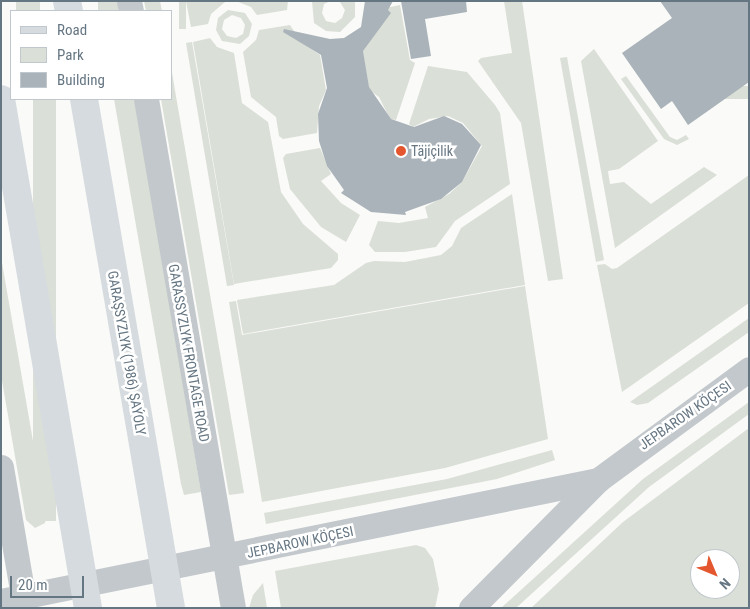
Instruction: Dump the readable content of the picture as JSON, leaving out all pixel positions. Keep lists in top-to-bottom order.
{
  "streets": {
    "main road": ["GARAŞSYZLYK (1986) ŞAÝOLY"],
    "street": ["GARASSYZLYK FRONTAGE ROAD", "JEPBAROW KÖÇESI"]
  },
  "crossings": [
    ["GARAŞSYZLYK (1986) ŞAÝOLY", "JEPBAROW KÖÇESI"],
    ["GARASSYZLYK FRONTAGE ROAD", "JEPBAROW KÖÇESI"]
  ],
  "places": ["Täjiçilik"],
  "legend": ["Road", "Park", "Building"],
  "scale_bar": "20 m",
  "north": "bottom right"
}
